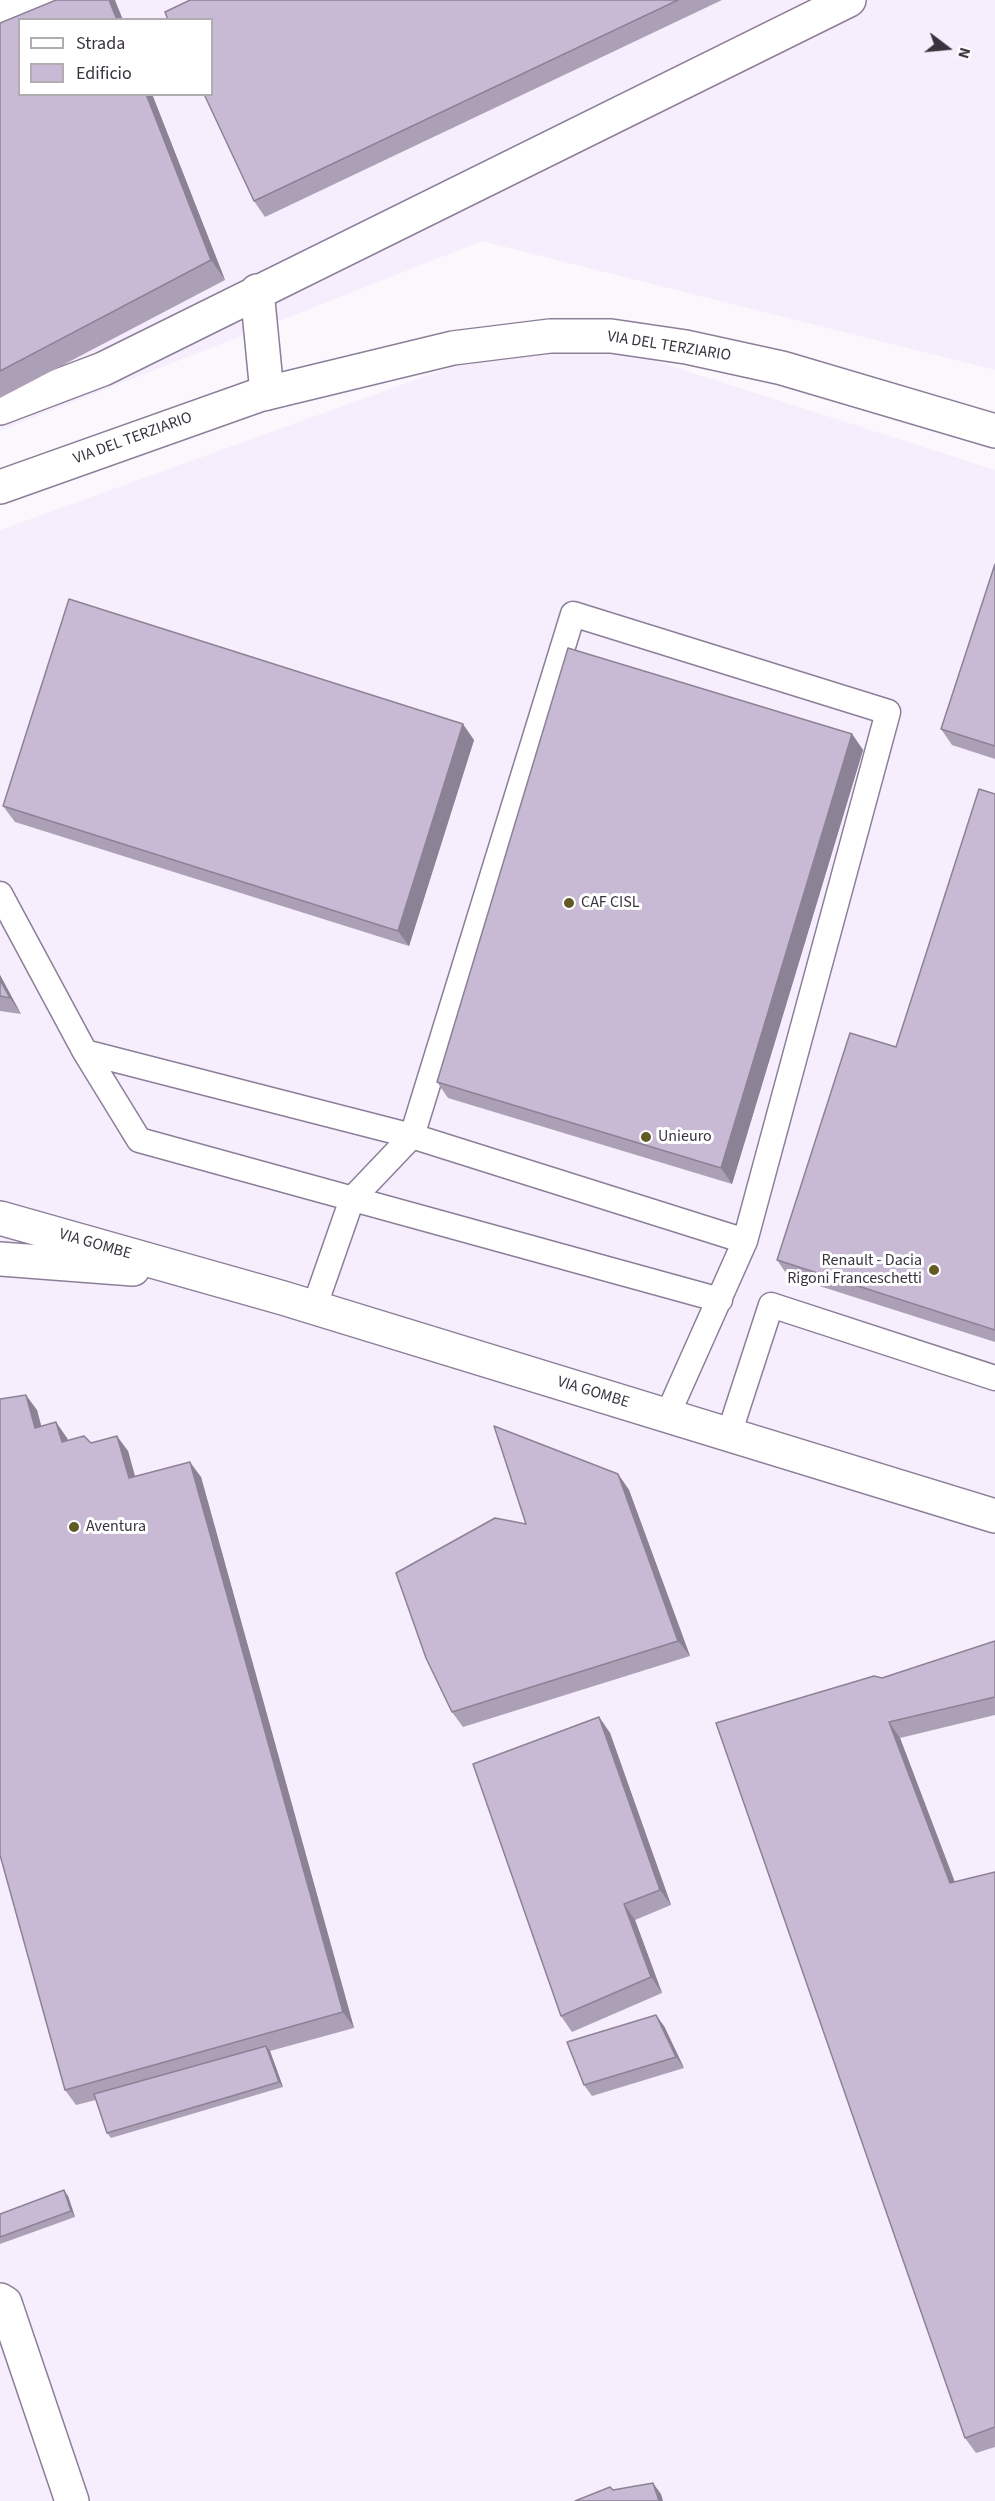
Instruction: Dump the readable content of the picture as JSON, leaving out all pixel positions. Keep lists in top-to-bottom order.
{
  "streets": {
    "main road": ["VIA DEL TERZIARIO", "VIA GOMBE"]
  },
  "places": [
    "CAF CISL",
    "Unieuro",
    "Renault - Dacia Rigoni Franceschetti",
    "Aventura"
  ],
  "legend": ["Strada", "Edificio"],
  "north": "right"
}
